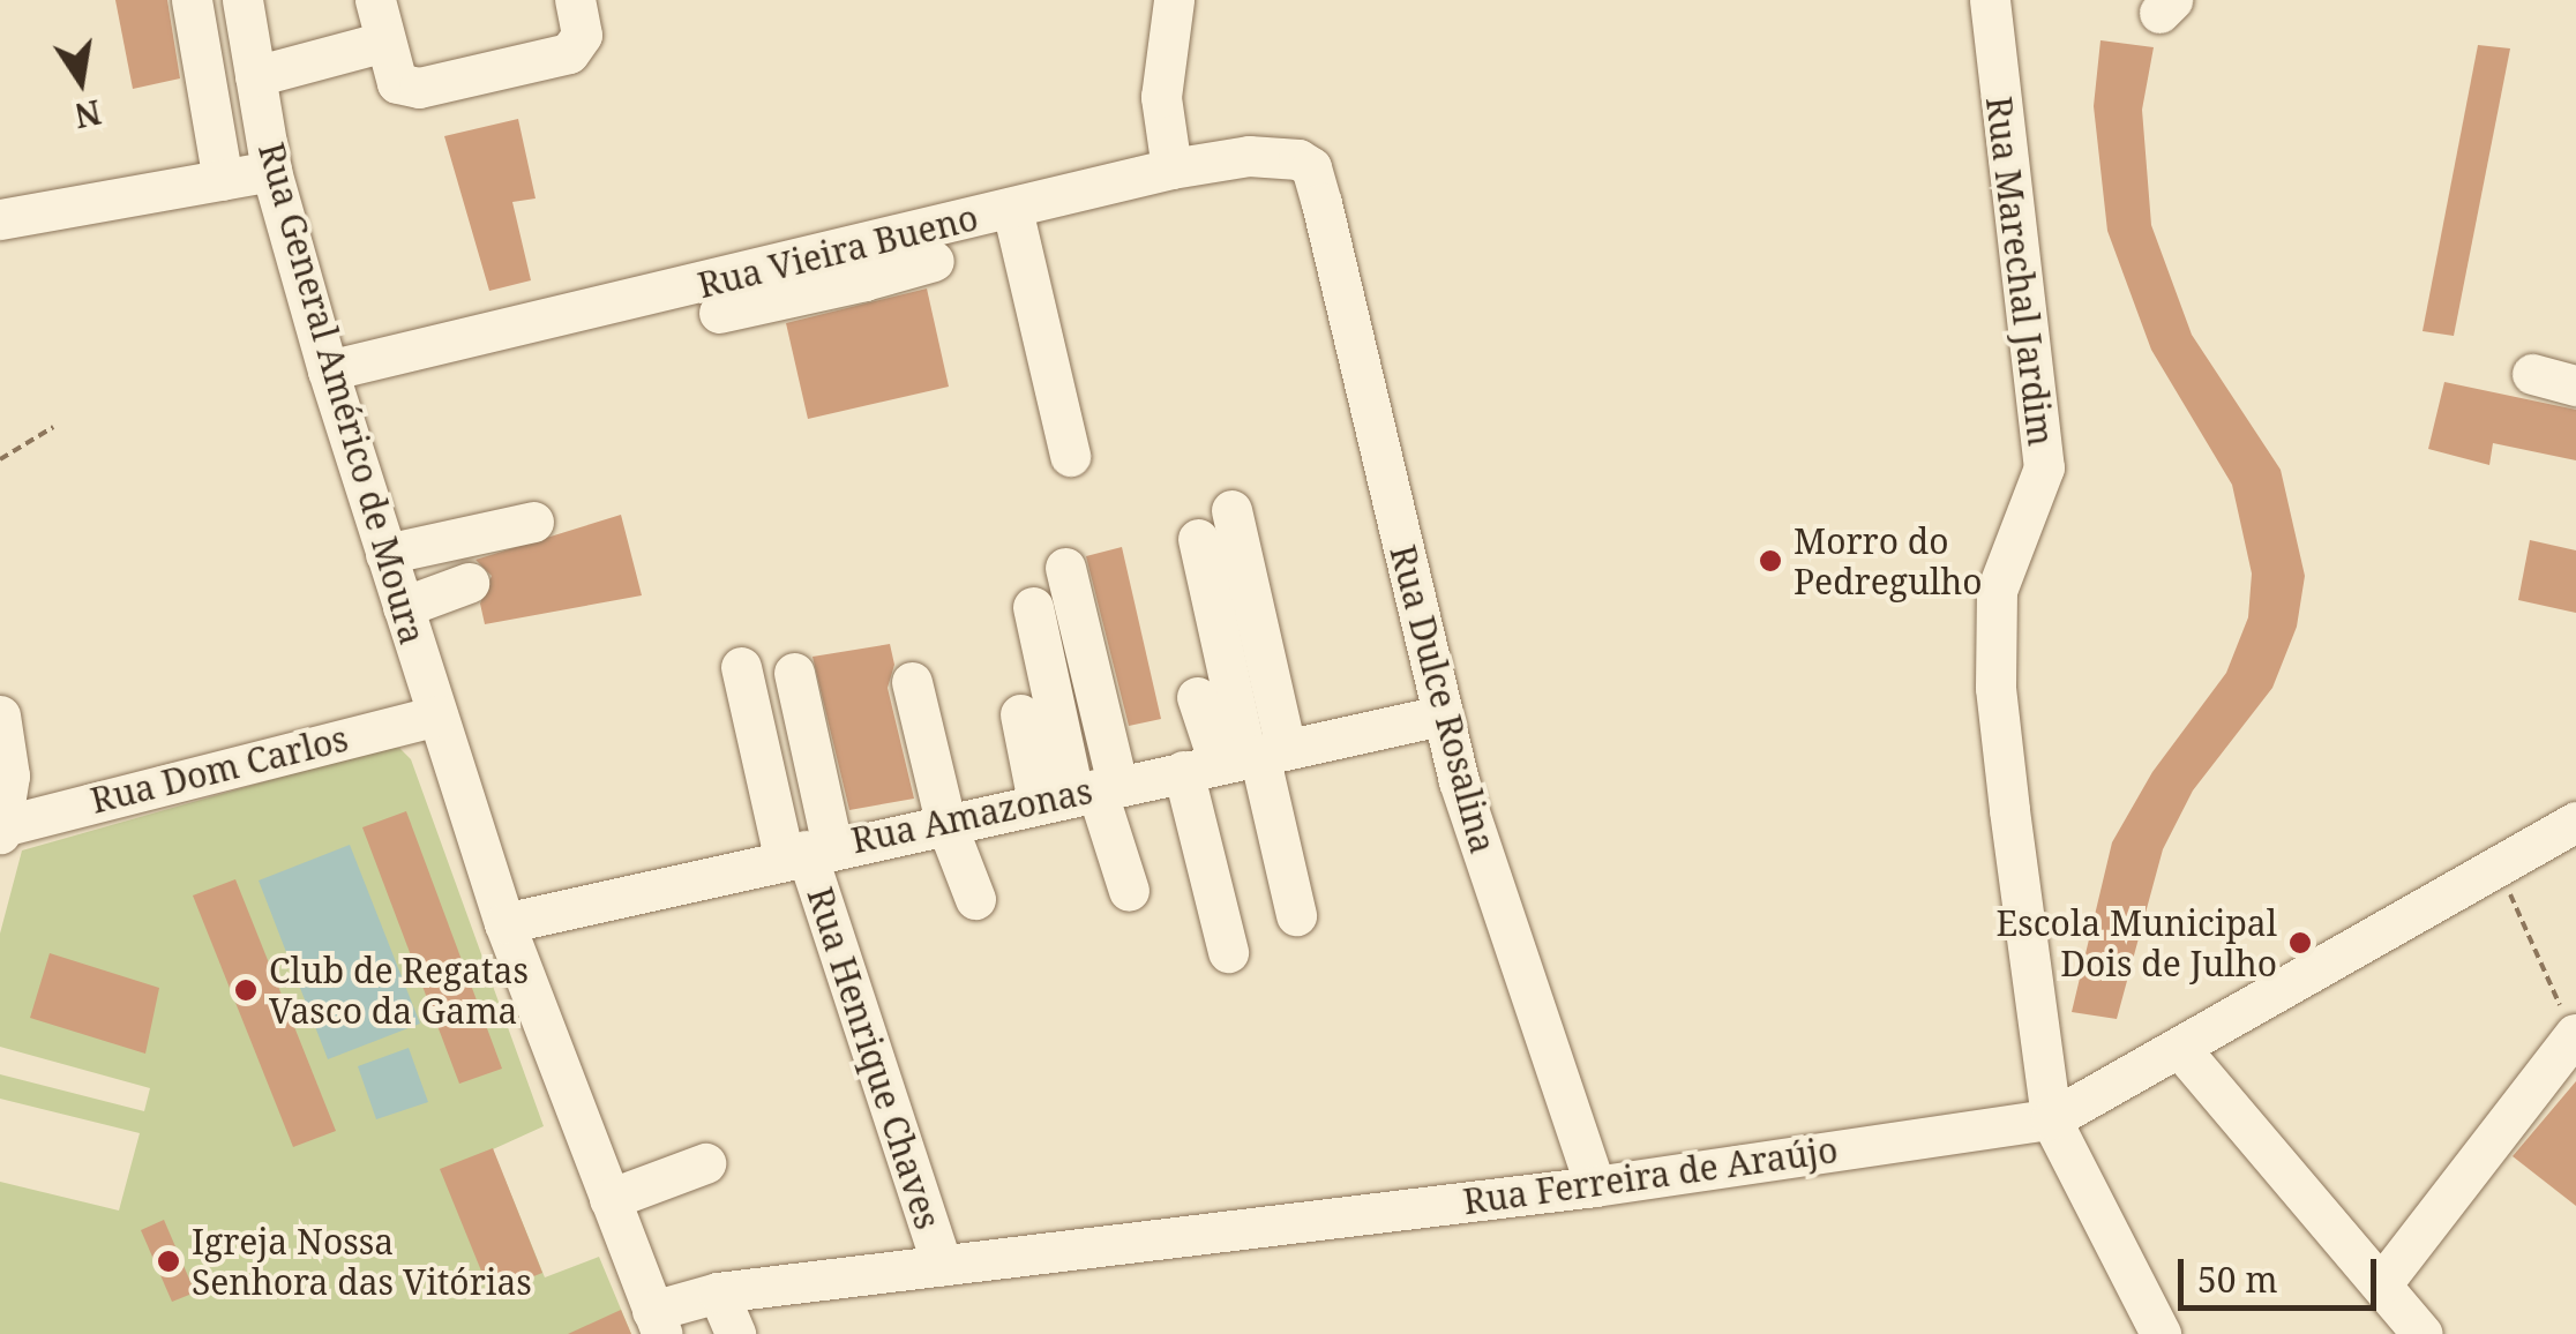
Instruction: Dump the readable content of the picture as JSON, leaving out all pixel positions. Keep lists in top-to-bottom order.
{
  "streets": {
    "street": [
      "Rua Vieira Bueno",
      "Rua Marechal Jardim",
      "Rua General Américo de Moura",
      "Rua Dulce Rosalina",
      "Rua Dom Carlos",
      "Rua Amazonas",
      "Rua Henrique Chaves",
      "Rua Ferreira de Araújo"
    ]
  },
  "crossings": [
    ["Rua Vieira Bueno", "Rua General Américo de Moura"],
    ["Rua Vieira Bueno", "Rua Dulce Rosalina"],
    ["Rua Marechal Jardim", "Rua Ferreira de Araújo"],
    ["Rua General Américo de Moura", "Rua Dom Carlos"],
    ["Rua General Américo de Moura", "Rua Amazonas"],
    ["Rua General Américo de Moura", "Rua Ferreira de Araújo"],
    ["Rua Dulce Rosalina", "Rua Amazonas"],
    ["Rua Dulce Rosalina", "Rua Ferreira de Araújo"],
    ["Rua Amazonas", "Rua Henrique Chaves"],
    ["Rua Henrique Chaves", "Rua Ferreira de Araújo"]
  ],
  "places": [
    "Morro do Pedregulho",
    "Escola Municipal Dois de Julho",
    "Club de Regatas Vasco da Gama",
    "Igreja Nossa Senhora das Vitórias"
  ],
  "scale_bar": "50 m",
  "north": "bottom"
}
